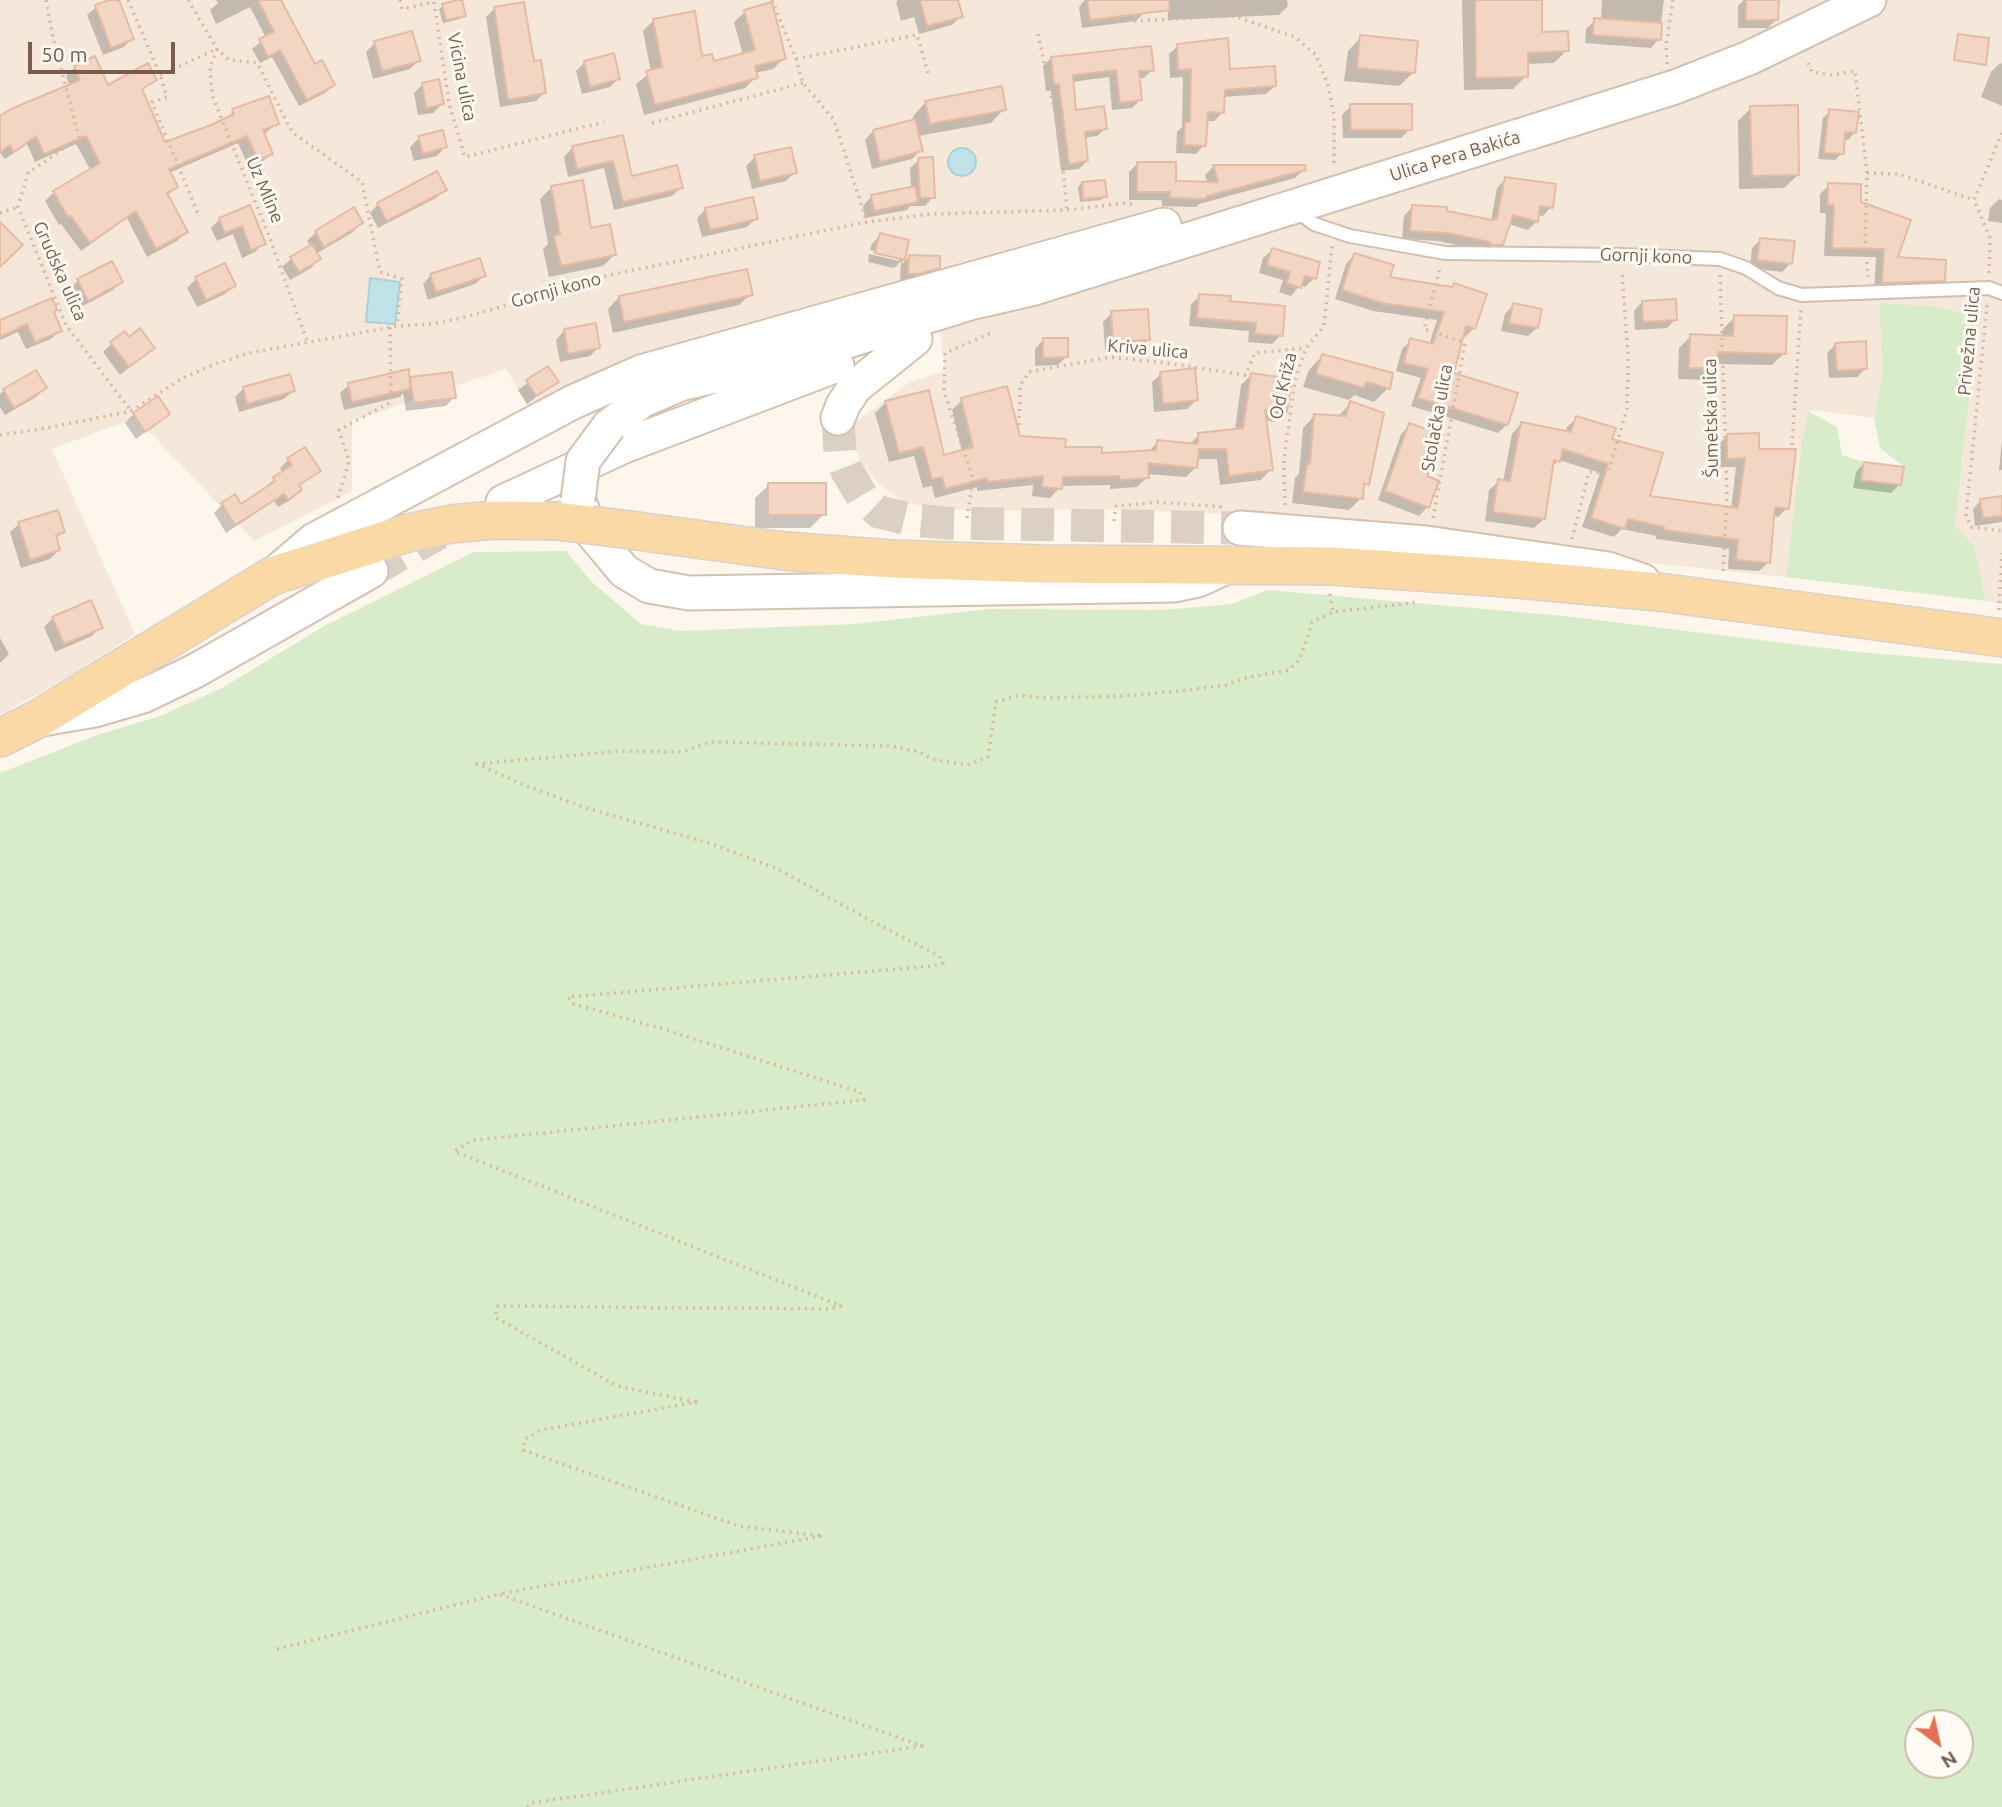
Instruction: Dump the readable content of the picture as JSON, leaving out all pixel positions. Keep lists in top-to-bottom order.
{
  "streets": {
    "main road": ["Ulica Pera Bakića"],
    "lane": ["Gornji kono"],
    "path": [
      "Vicina ulica",
      "Uz Mline",
      "Grudska ulica",
      "Privežna ulica",
      "Kriva ulica",
      "Od Križa",
      "Stolačka ulica",
      "Šumetska ulica"
    ]
  },
  "crossings": [
    ["Ulica Pera Bakića", "Gornji kono"],
    ["Uz Mline", "Gornji kono"],
    ["Gornji kono", "Grudska ulica"],
    ["Gornji kono", "Privežna ulica"],
    ["Gornji kono", "Od Križa"],
    ["Gornji kono", "Stolačka ulica"],
    ["Gornji kono", "Šumetska ulica"],
    ["Kriva ulica", "Od Križa"]
  ],
  "scale_bar": "50 m",
  "north": "bottom right"
}
